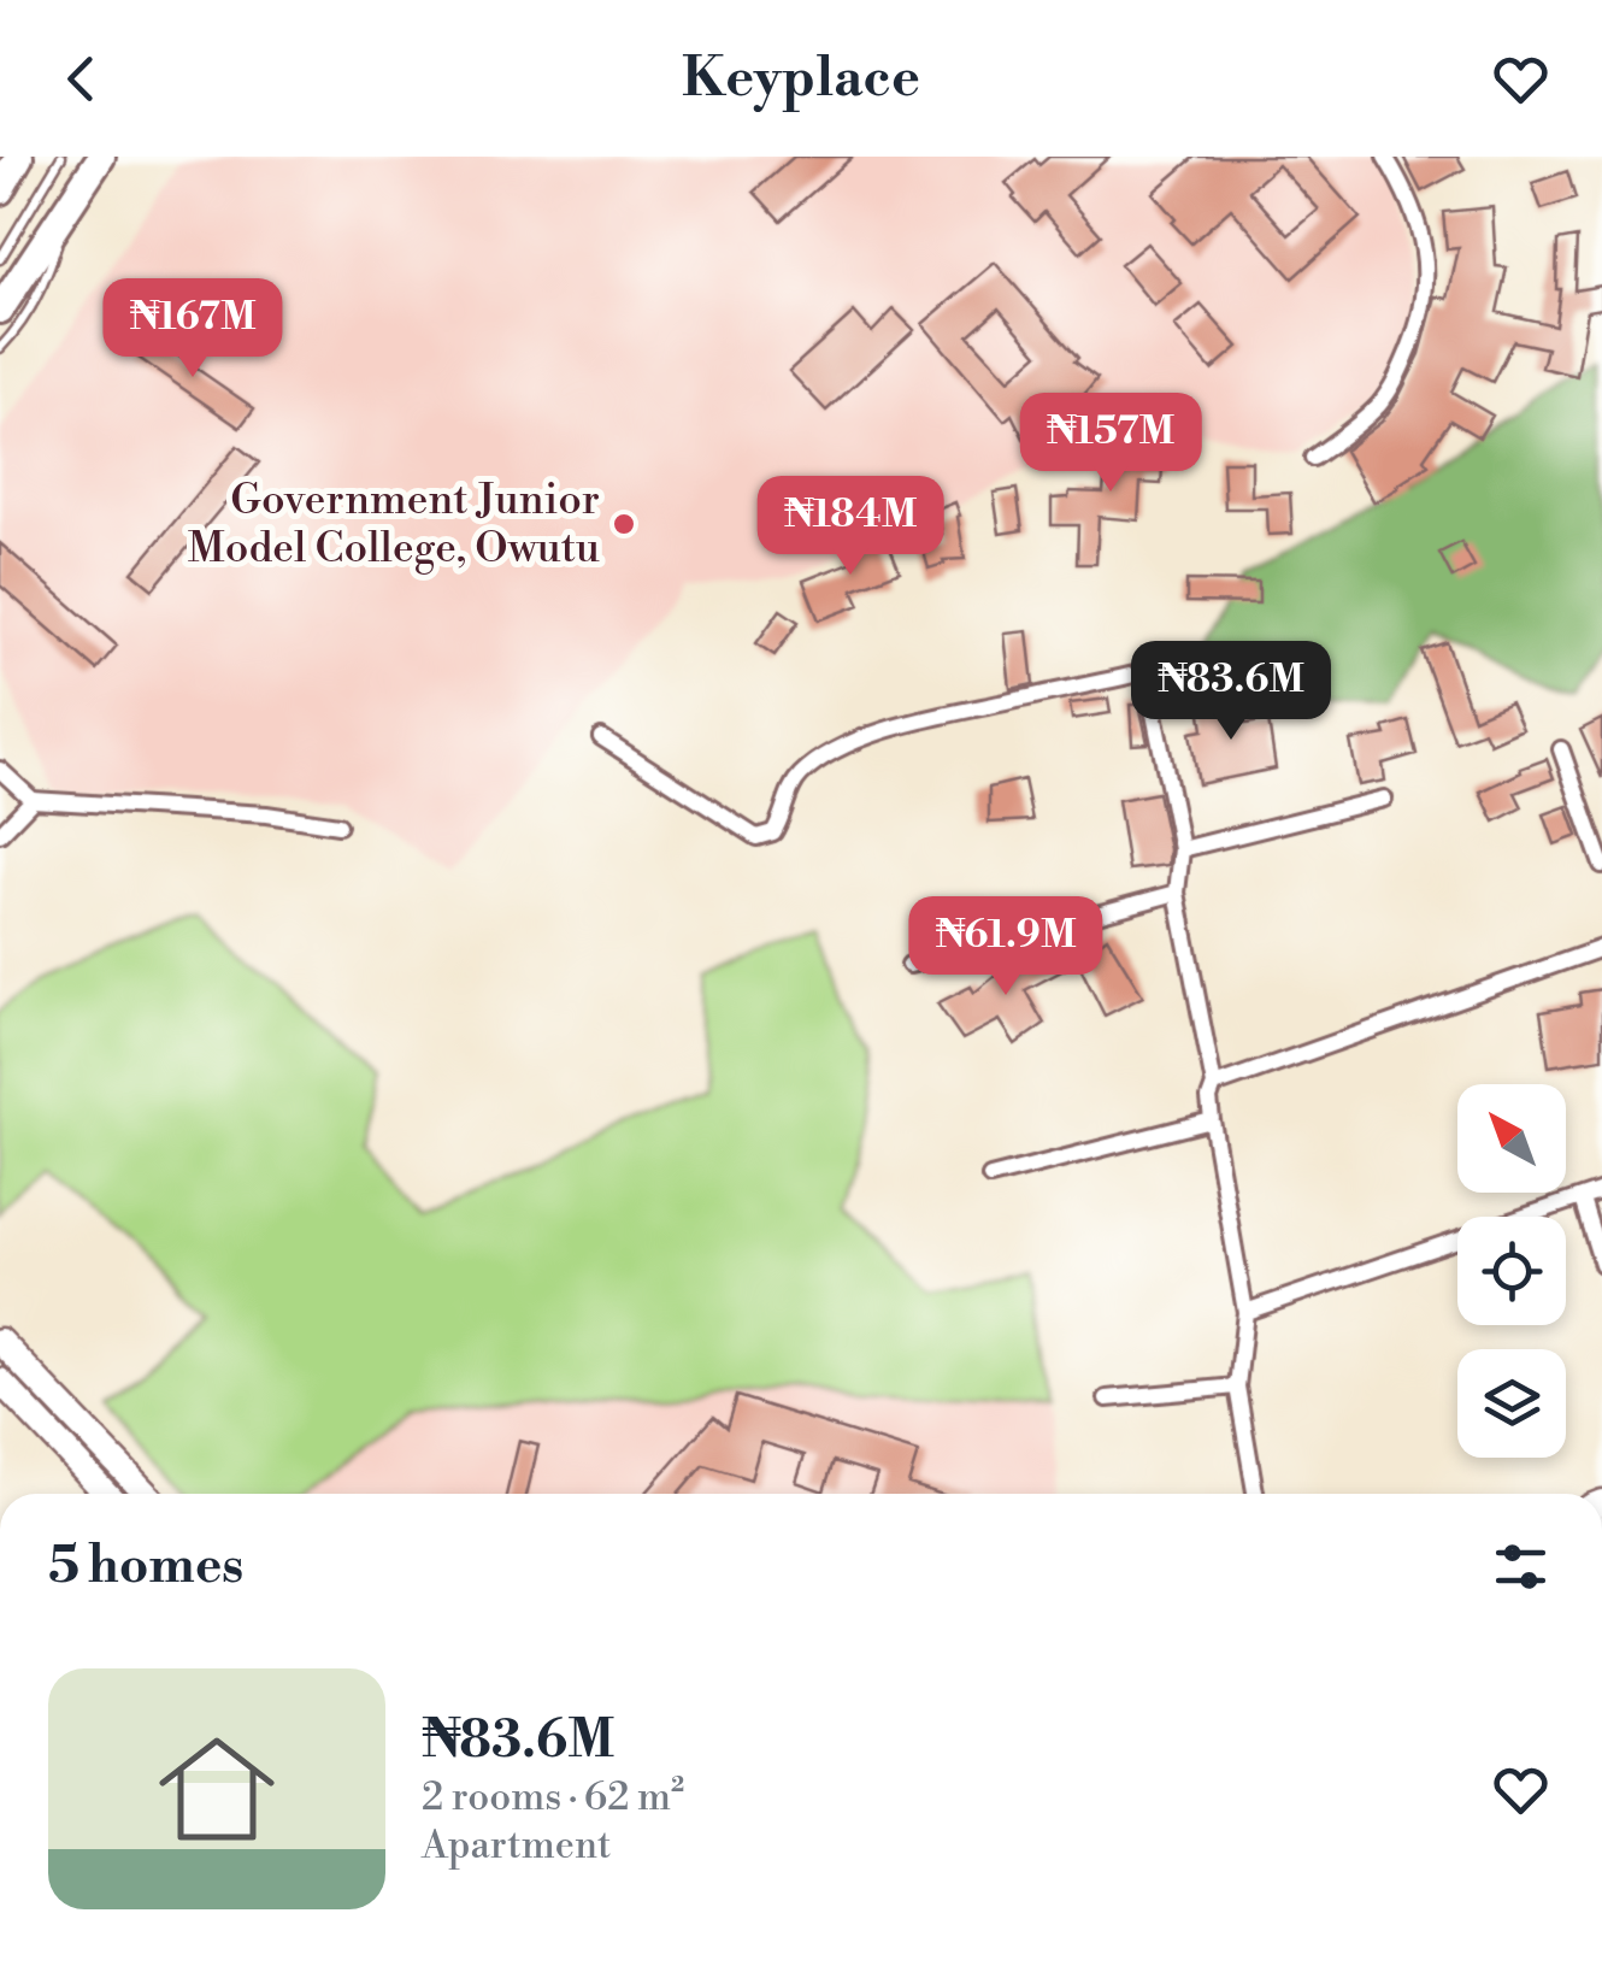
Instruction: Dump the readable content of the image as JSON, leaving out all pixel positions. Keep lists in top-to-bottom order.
{
  "places": ["Government Junior Model College, Owutu"],
  "north": "top left",
  "page": {
    "header": "Keyplace",
    "price": [
      "₦167M",
      "₦157M",
      "₦184M",
      "₦83.6M",
      "₦61.9M"
    ],
    "heading": "5 homes",
    "list": [
      {
        "name": "₦83.6M",
        "note": "2 rooms · 62 m² · Apartment"
      }
    ]
  }
}
